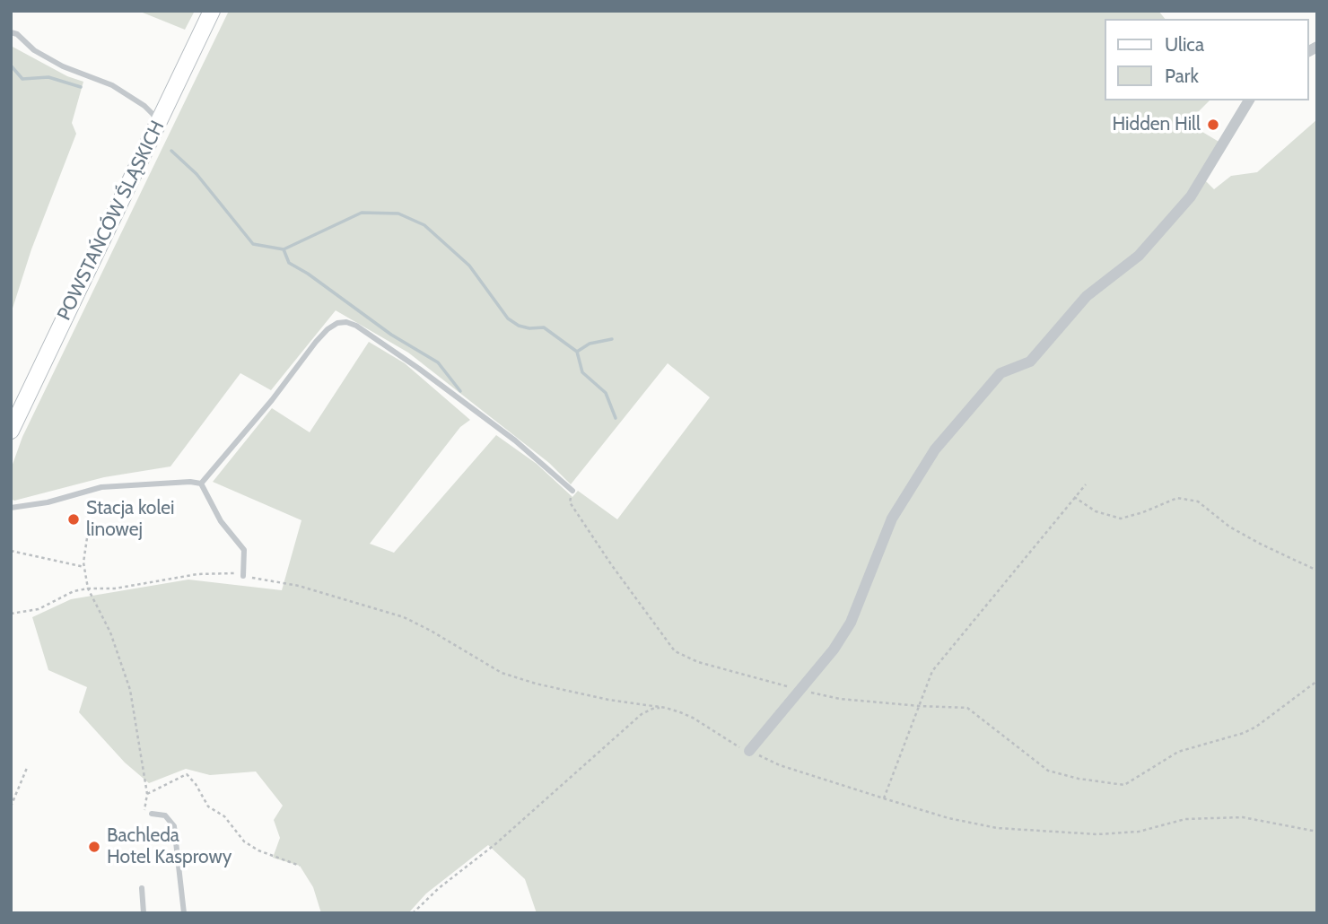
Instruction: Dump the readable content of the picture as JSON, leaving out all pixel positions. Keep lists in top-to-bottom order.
{
  "streets": {
    "street": ["POWSTAŃCÓW ŚLĄSKICH"]
  },
  "places": ["Hidden Hill", "Stacja kolei linowej", "Bachleda Hotel Kasprowy"],
  "legend": ["Ulica", "Park"]
}
